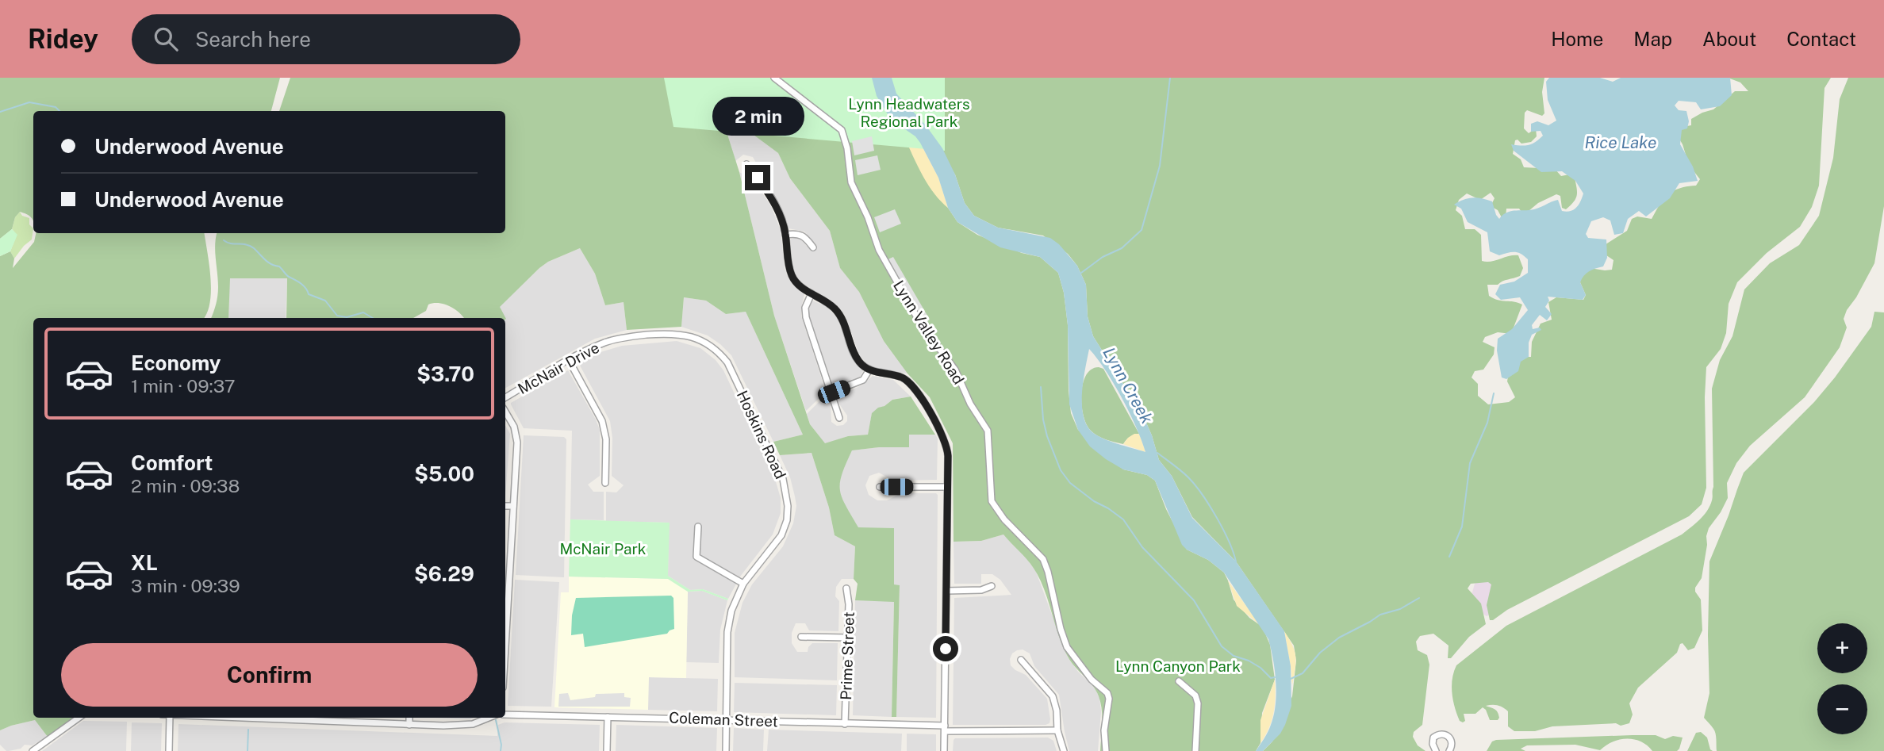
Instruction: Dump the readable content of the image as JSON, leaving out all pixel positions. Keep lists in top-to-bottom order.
{
  "streets": {
    "street": [
      "Lynn Valley Road",
      "McNair Drive",
      "Hoskins Road",
      "Prime Street",
      "Coleman Street"
    ]
  },
  "crossings": [
    ["McNair Drive", "Hoskins Road"],
    ["Hoskins Road", "Coleman Street"],
    ["Prime Street", "Coleman Street"]
  ],
  "water": ["Rice Lake", "Lynn Creek"],
  "parks": ["Lynn Headwaters Regional Park", "McNair Park", "Lynn Canyon Park"],
  "page": {
    "header": "Ridey",
    "search": "Search here",
    "nav": [
      "Home",
      "Map",
      "About",
      "Contact"
    ],
    "bubble": "2 min",
    "banner": ["Underwood Avenue", "Underwood Avenue"],
    "list": [
      {
        "name": "Economy",
        "note": "1 min · 09:37",
        "value": "$3.70"
      },
      {
        "name": "Comfort",
        "note": "2 min · 09:38",
        "value": "$5.00"
      },
      {
        "name": "XL",
        "note": "3 min · 09:39",
        "value": "$6.29"
      }
    ],
    "map_buttons": ["+", "−"],
    "buttons": "Confirm"
  }
}
